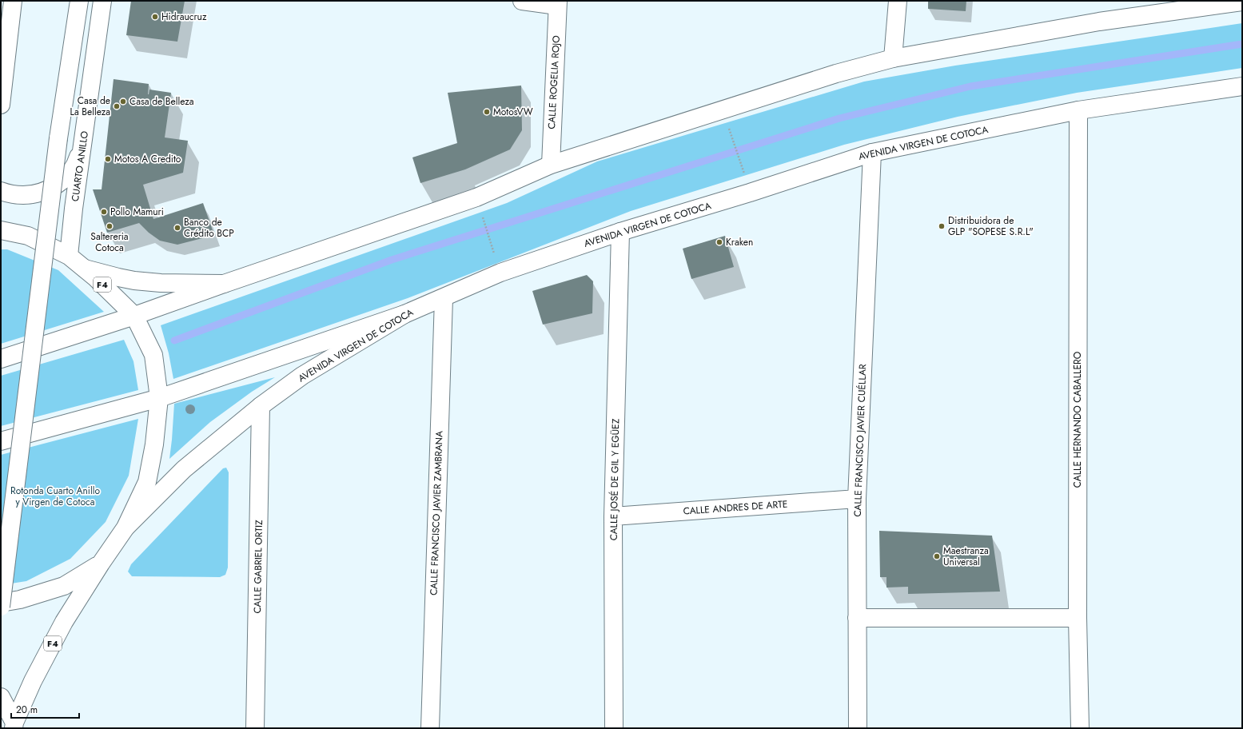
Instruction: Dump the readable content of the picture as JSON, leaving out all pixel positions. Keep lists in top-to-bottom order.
{
  "streets": {
    "main road": [
      "CALLE ROGELIA ROJO",
      "AVENIDA VIRGEN DE COTOCA",
      "CUARTO ANILLO",
      "F4",
      "CALLE HERNANDO CABALLERO",
      "CALLE FRANCISCO JAVIER CUÉLLAR",
      "CALLE JOSÉ DE GIL Y EGÜEZ",
      "CALLE ANDRES DE ARTE",
      "CALLE FRANCISCO JAVIER ZAMBRANA",
      "CALLE GABRIEL ORTIZ"
    ]
  },
  "crossings": [
    ["AVENIDA VIRGEN DE COTOCA", "F4"],
    ["AVENIDA VIRGEN DE COTOCA", "CALLE HERNANDO CABALLERO"],
    ["AVENIDA VIRGEN DE COTOCA", "CALLE FRANCISCO JAVIER CUÉLLAR"],
    ["AVENIDA VIRGEN DE COTOCA", "CALLE JOSÉ DE GIL Y EGÜEZ"],
    ["AVENIDA VIRGEN DE COTOCA", "CALLE FRANCISCO JAVIER ZAMBRANA"],
    ["AVENIDA VIRGEN DE COTOCA", "CALLE GABRIEL ORTIZ"],
    ["CUARTO ANILLO", "F4"],
    ["CALLE FRANCISCO JAVIER CUÉLLAR", "CALLE ANDRES DE ARTE"],
    ["CALLE JOSÉ DE GIL Y EGÜEZ", "CALLE ANDRES DE ARTE"]
  ],
  "parks": ["Rotonda Cuarto Anillo y Virgen de Cotoca"],
  "places": [
    "Hidraucruz",
    "Casa de Belleza",
    "Casa de La Belleza",
    "MotosVW",
    "Motos A Credito",
    "Pollo Mamuri",
    "Saltereria Cotoca",
    "Distribuidora de GLP \"SOPESE S.R.L\"",
    "Banco de Crédito BCP",
    "Kraken",
    "Maestranza Universal"
  ],
  "scale_bar": "20 m"
}
